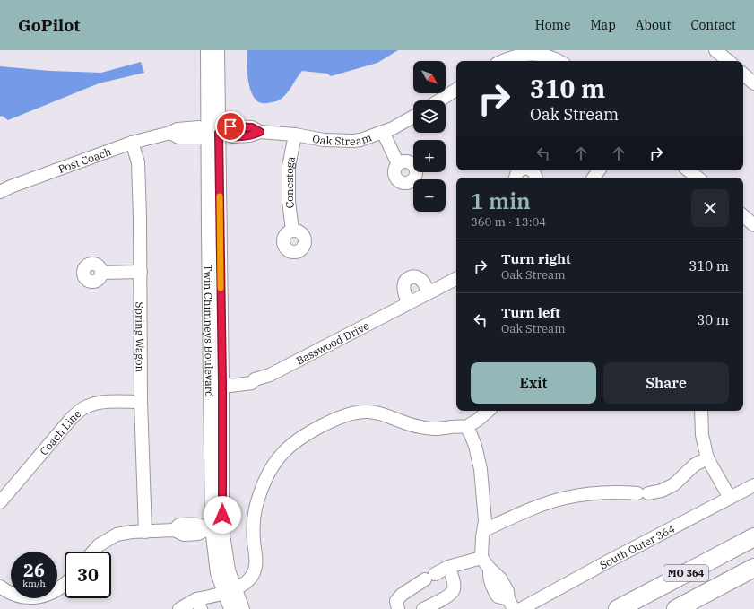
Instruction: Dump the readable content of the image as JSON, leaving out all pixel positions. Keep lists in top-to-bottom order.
{
  "streets": {
    "highway": ["MO 364"],
    "street": [
      "Oak Stream",
      "Post Coach",
      "Conestoga",
      "Twin Chimneys Boulevard",
      "Spring Wagon",
      "Basswood Drive",
      "Coach Line",
      "South Outer 364"
    ]
  },
  "crossings": [
    ["Oak Stream", "Post Coach"],
    ["Oak Stream", "Conestoga"],
    ["Oak Stream", "Twin Chimneys Boulevard"],
    ["Post Coach", "Twin Chimneys Boulevard"],
    ["Post Coach", "Spring Wagon"],
    ["Twin Chimneys Boulevard", "Basswood Drive"],
    ["Spring Wagon", "Coach Line"]
  ],
  "north": "bottom right",
  "page": {
    "header": "GoPilot",
    "nav": [
      "Home",
      "Map",
      "About",
      "Contact"
    ],
    "map_buttons": ["+", "−"],
    "turn": ["310 m", "Oak Stream"],
    "heading": ["1 min", "360 m · 13:04"],
    "list": [
      {
        "name": "Turn right",
        "note": "Oak Stream",
        "value": "310 m"
      },
      {
        "name": "Turn left",
        "note": "Oak Stream",
        "value": "30 m"
      }
    ],
    "buttons": ["Exit", "Share"],
    "speed": "26 km/h",
    "limit": "30"
  }
}
